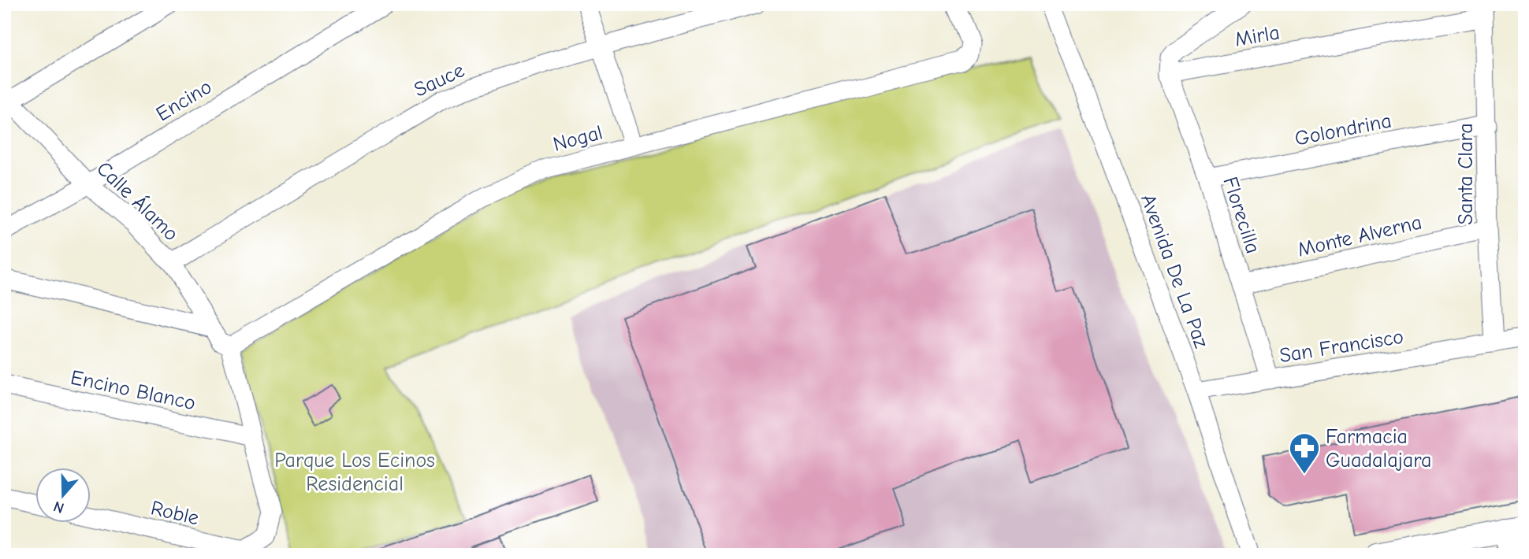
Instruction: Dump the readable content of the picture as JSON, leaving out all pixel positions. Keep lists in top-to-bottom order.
{
  "streets": {
    "street": [
      "Mirla",
      "Sauce",
      "Encino",
      "Golondrina",
      "Nogal",
      "Santa Clara",
      "Calle Álamo",
      "Florecilla",
      "Monte Alverna",
      "Avenida De La Paz",
      "San Francisco",
      "Encino Blanco",
      "Roble"
    ]
  },
  "crossings": [
    ["Mirla", "Santa Clara"],
    ["Mirla", "Florecilla"],
    ["Sauce", "Calle Álamo"],
    ["Encino", "Calle Álamo"],
    ["Golondrina", "Santa Clara"],
    ["Golondrina", "Florecilla"],
    ["Nogal", "Calle Álamo"],
    ["Santa Clara", "Monte Alverna"],
    ["Santa Clara", "San Francisco"],
    ["Florecilla", "Monte Alverna"],
    ["Florecilla", "San Francisco"],
    ["Avenida De La Paz", "San Francisco"],
    ["Encino Blanco", "Roble"]
  ],
  "parks": ["Parque Los Ecinos Residencial"],
  "places": {
    "pharmacy": ["Farmacia Guadalajara"]
  },
  "north": "bottom"
}
